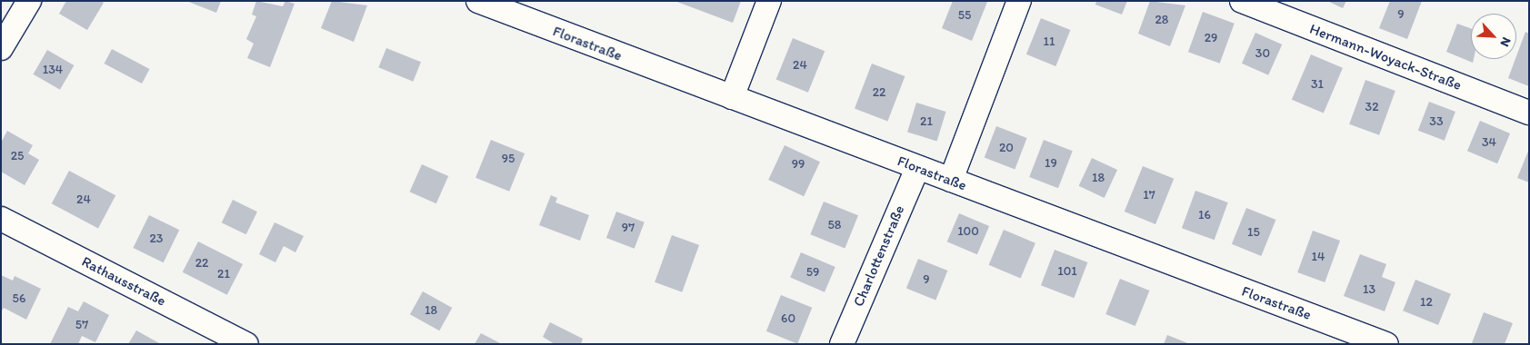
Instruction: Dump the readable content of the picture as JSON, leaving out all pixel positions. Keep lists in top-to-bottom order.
{
  "streets": {
    "street": [
      "Florastraße",
      "Hermann-Woyack-Straße",
      "Charlottenstraße",
      "Rathausstraße"
    ]
  },
  "crossings": [
    ["Florastraße", "Charlottenstraße"]
  ],
  "house_numbers": [
    "9",
    "55",
    "28",
    "29",
    "11",
    "30",
    "24",
    "134",
    "31",
    "22",
    "32",
    "21",
    "33",
    "34",
    "20",
    "25",
    "95",
    "19",
    "99",
    "18",
    "17",
    "24",
    "16",
    "58",
    "97",
    "100",
    "15",
    "23",
    "14",
    "22",
    "101",
    "59",
    "21",
    "9",
    "13",
    "56",
    "12",
    "18",
    "60",
    "57"
  ],
  "north": "bottom right"
}
